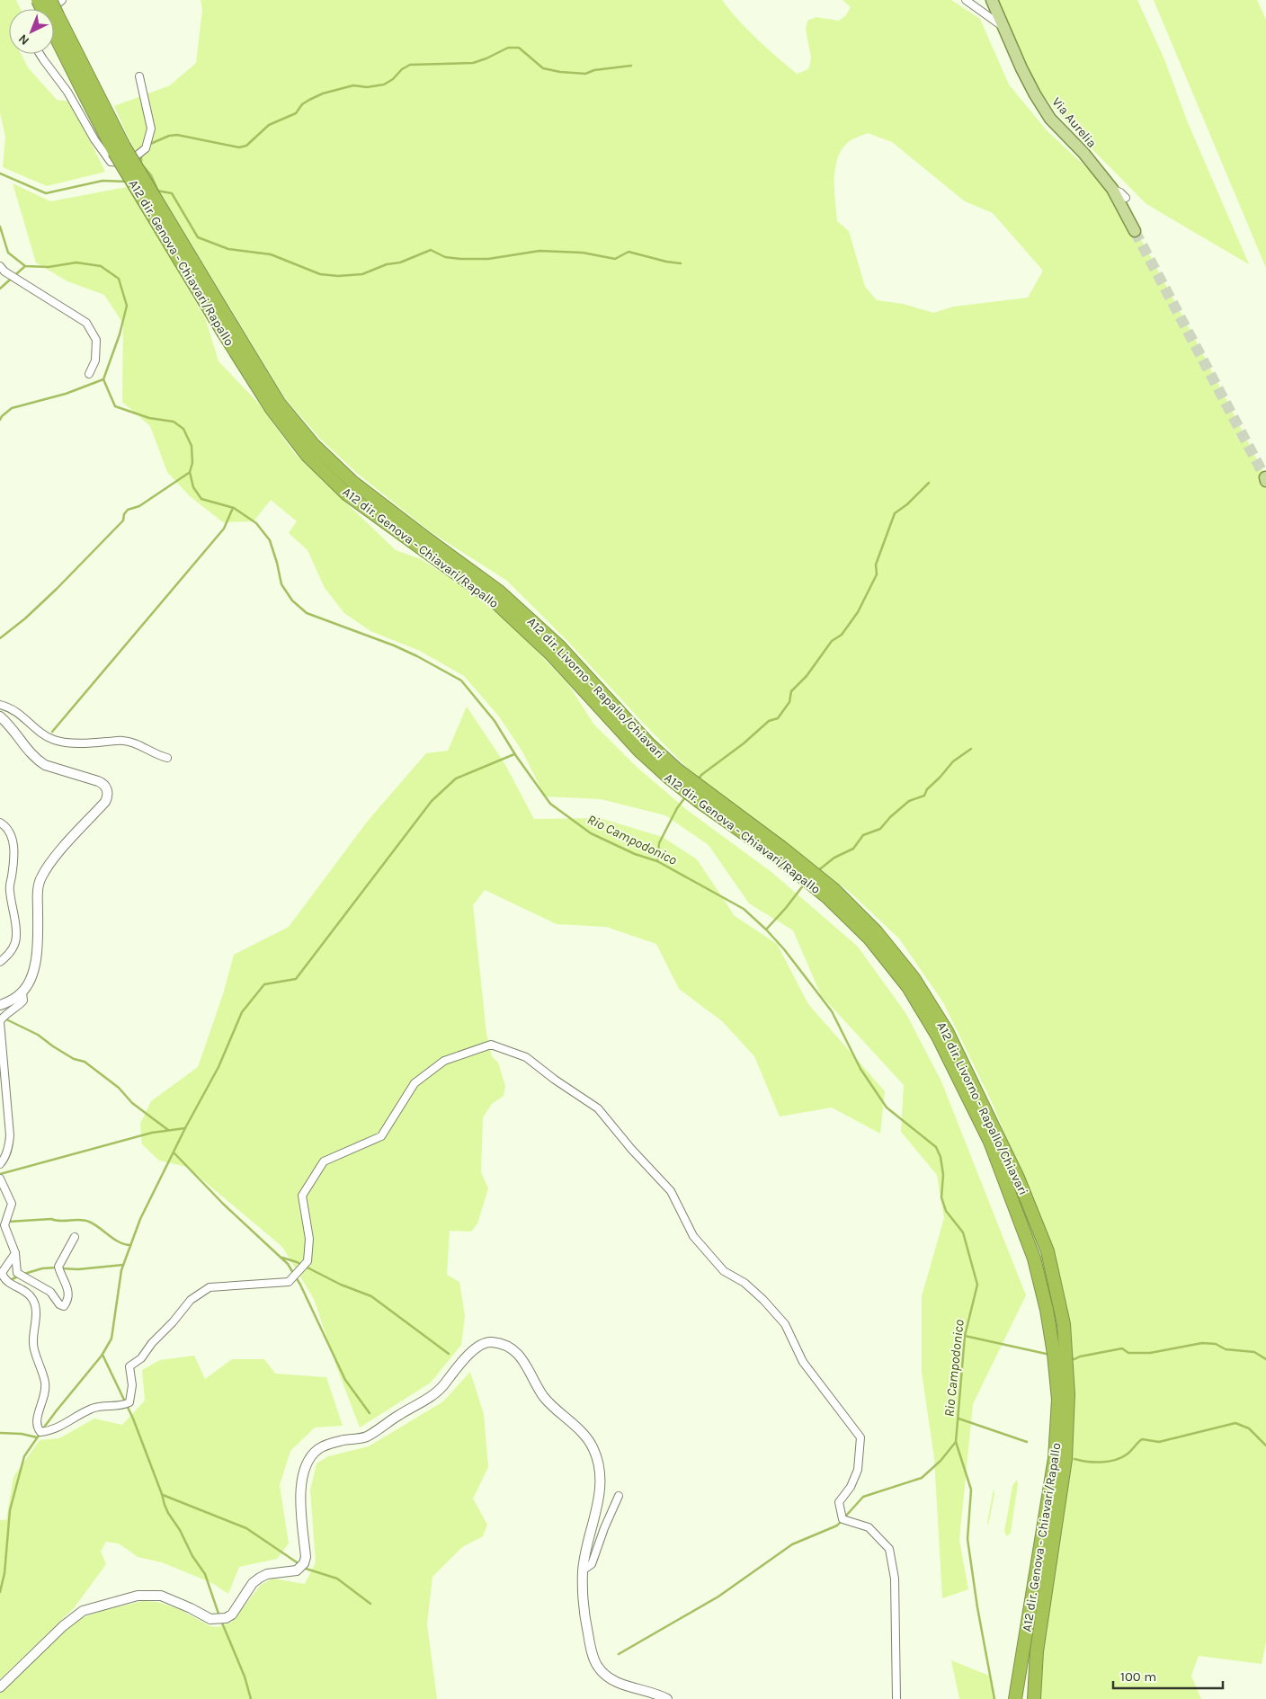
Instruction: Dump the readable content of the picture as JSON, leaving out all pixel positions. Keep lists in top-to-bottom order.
{
  "streets": {
    "highway": ["A12 dir. Genova - Chiavari/Rapallo", "A12 dir. Livorno - Rapallo/Chiavari"],
    "main road": ["Via Aurelia"]
  },
  "crossings": [
    ["A12 dir. Genova - Chiavari/Rapallo", "A12 dir. Livorno - Rapallo/Chiavari"]
  ],
  "water": ["Rio Campodonico"],
  "scale_bar": "100 m",
  "north": "bottom left"
}
